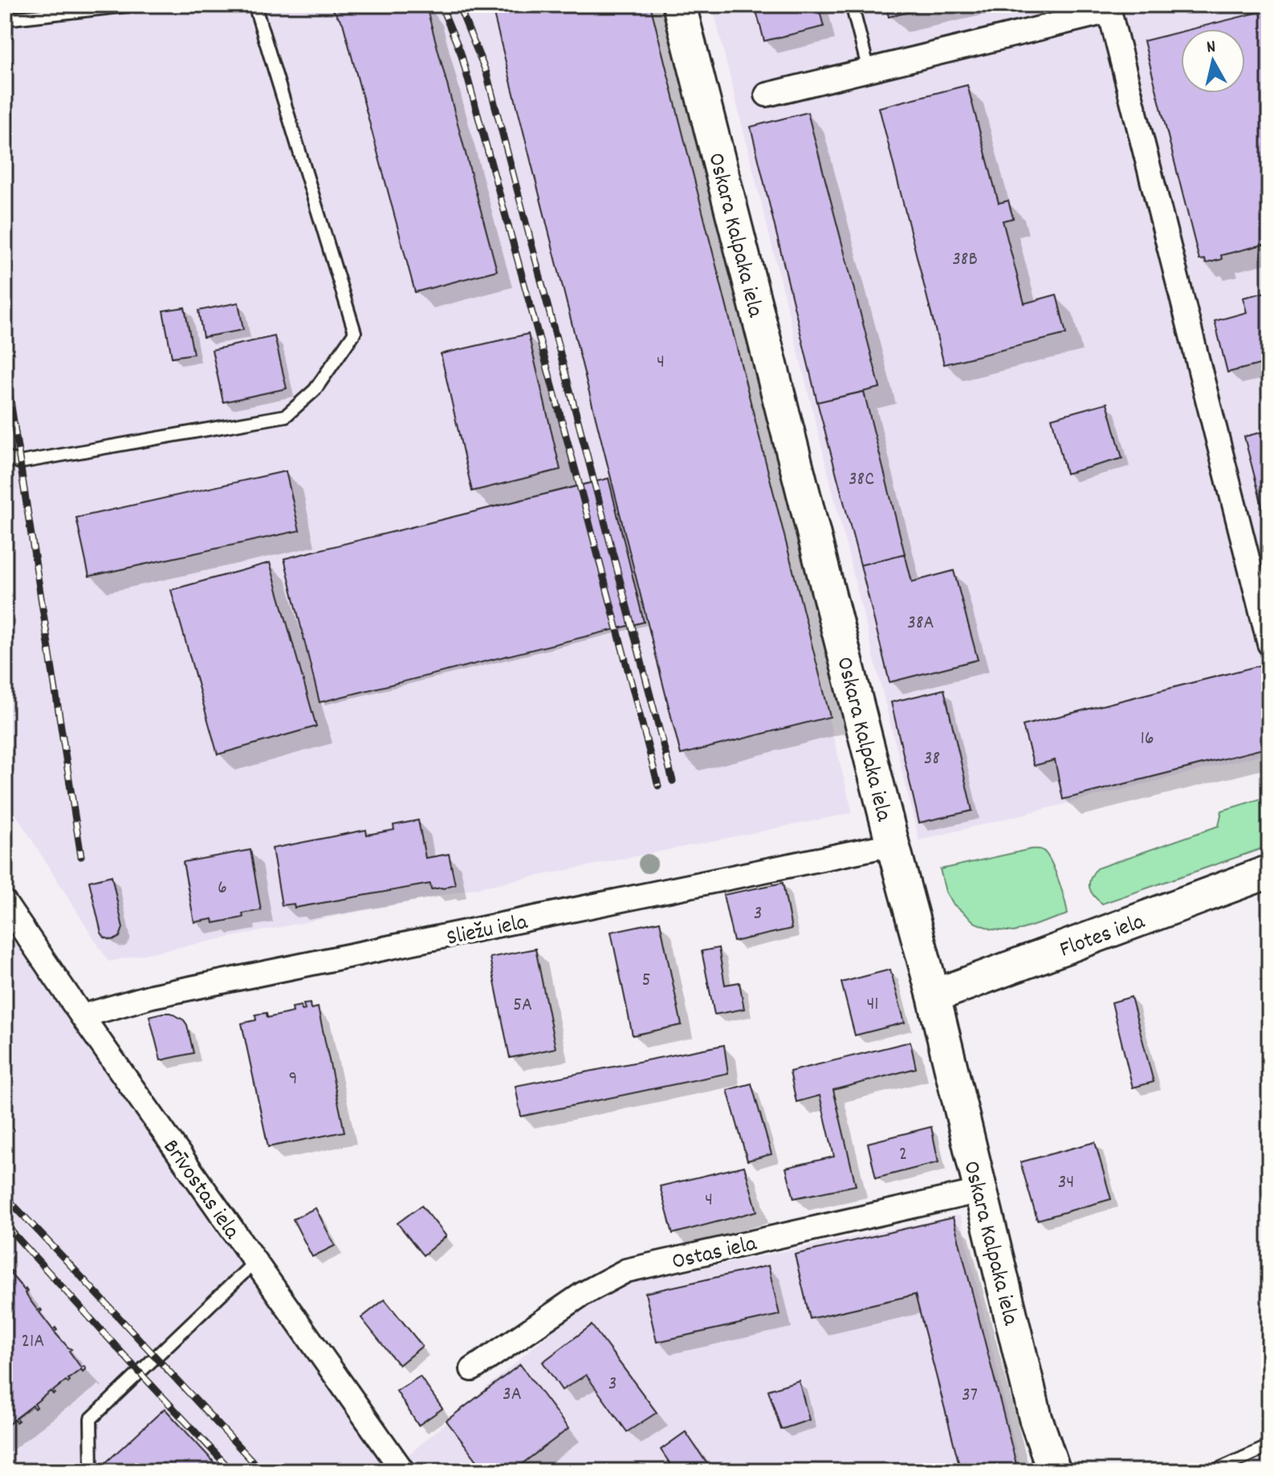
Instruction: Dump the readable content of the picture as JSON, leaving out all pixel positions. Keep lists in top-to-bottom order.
{
  "streets": {
    "main road": ["Oskara Kalpaka iela", "Flotes iela"],
    "street": ["Sliežu iela", "Brīvostas iela", "Ostas iela"]
  },
  "crossings": [
    ["Oskara Kalpaka iela", "Sliežu iela"],
    ["Oskara Kalpaka iela", "Flotes iela"],
    ["Oskara Kalpaka iela", "Ostas iela"],
    ["Sliežu iela", "Brīvostas iela"]
  ],
  "house_numbers": [
    "38B",
    "4",
    "38C",
    "38A",
    "16",
    "38",
    "6",
    "3",
    "5",
    "41",
    "5A",
    "9",
    "2",
    "34",
    "4",
    "21A",
    "3",
    "3A",
    "37"
  ],
  "north": "top"
}
